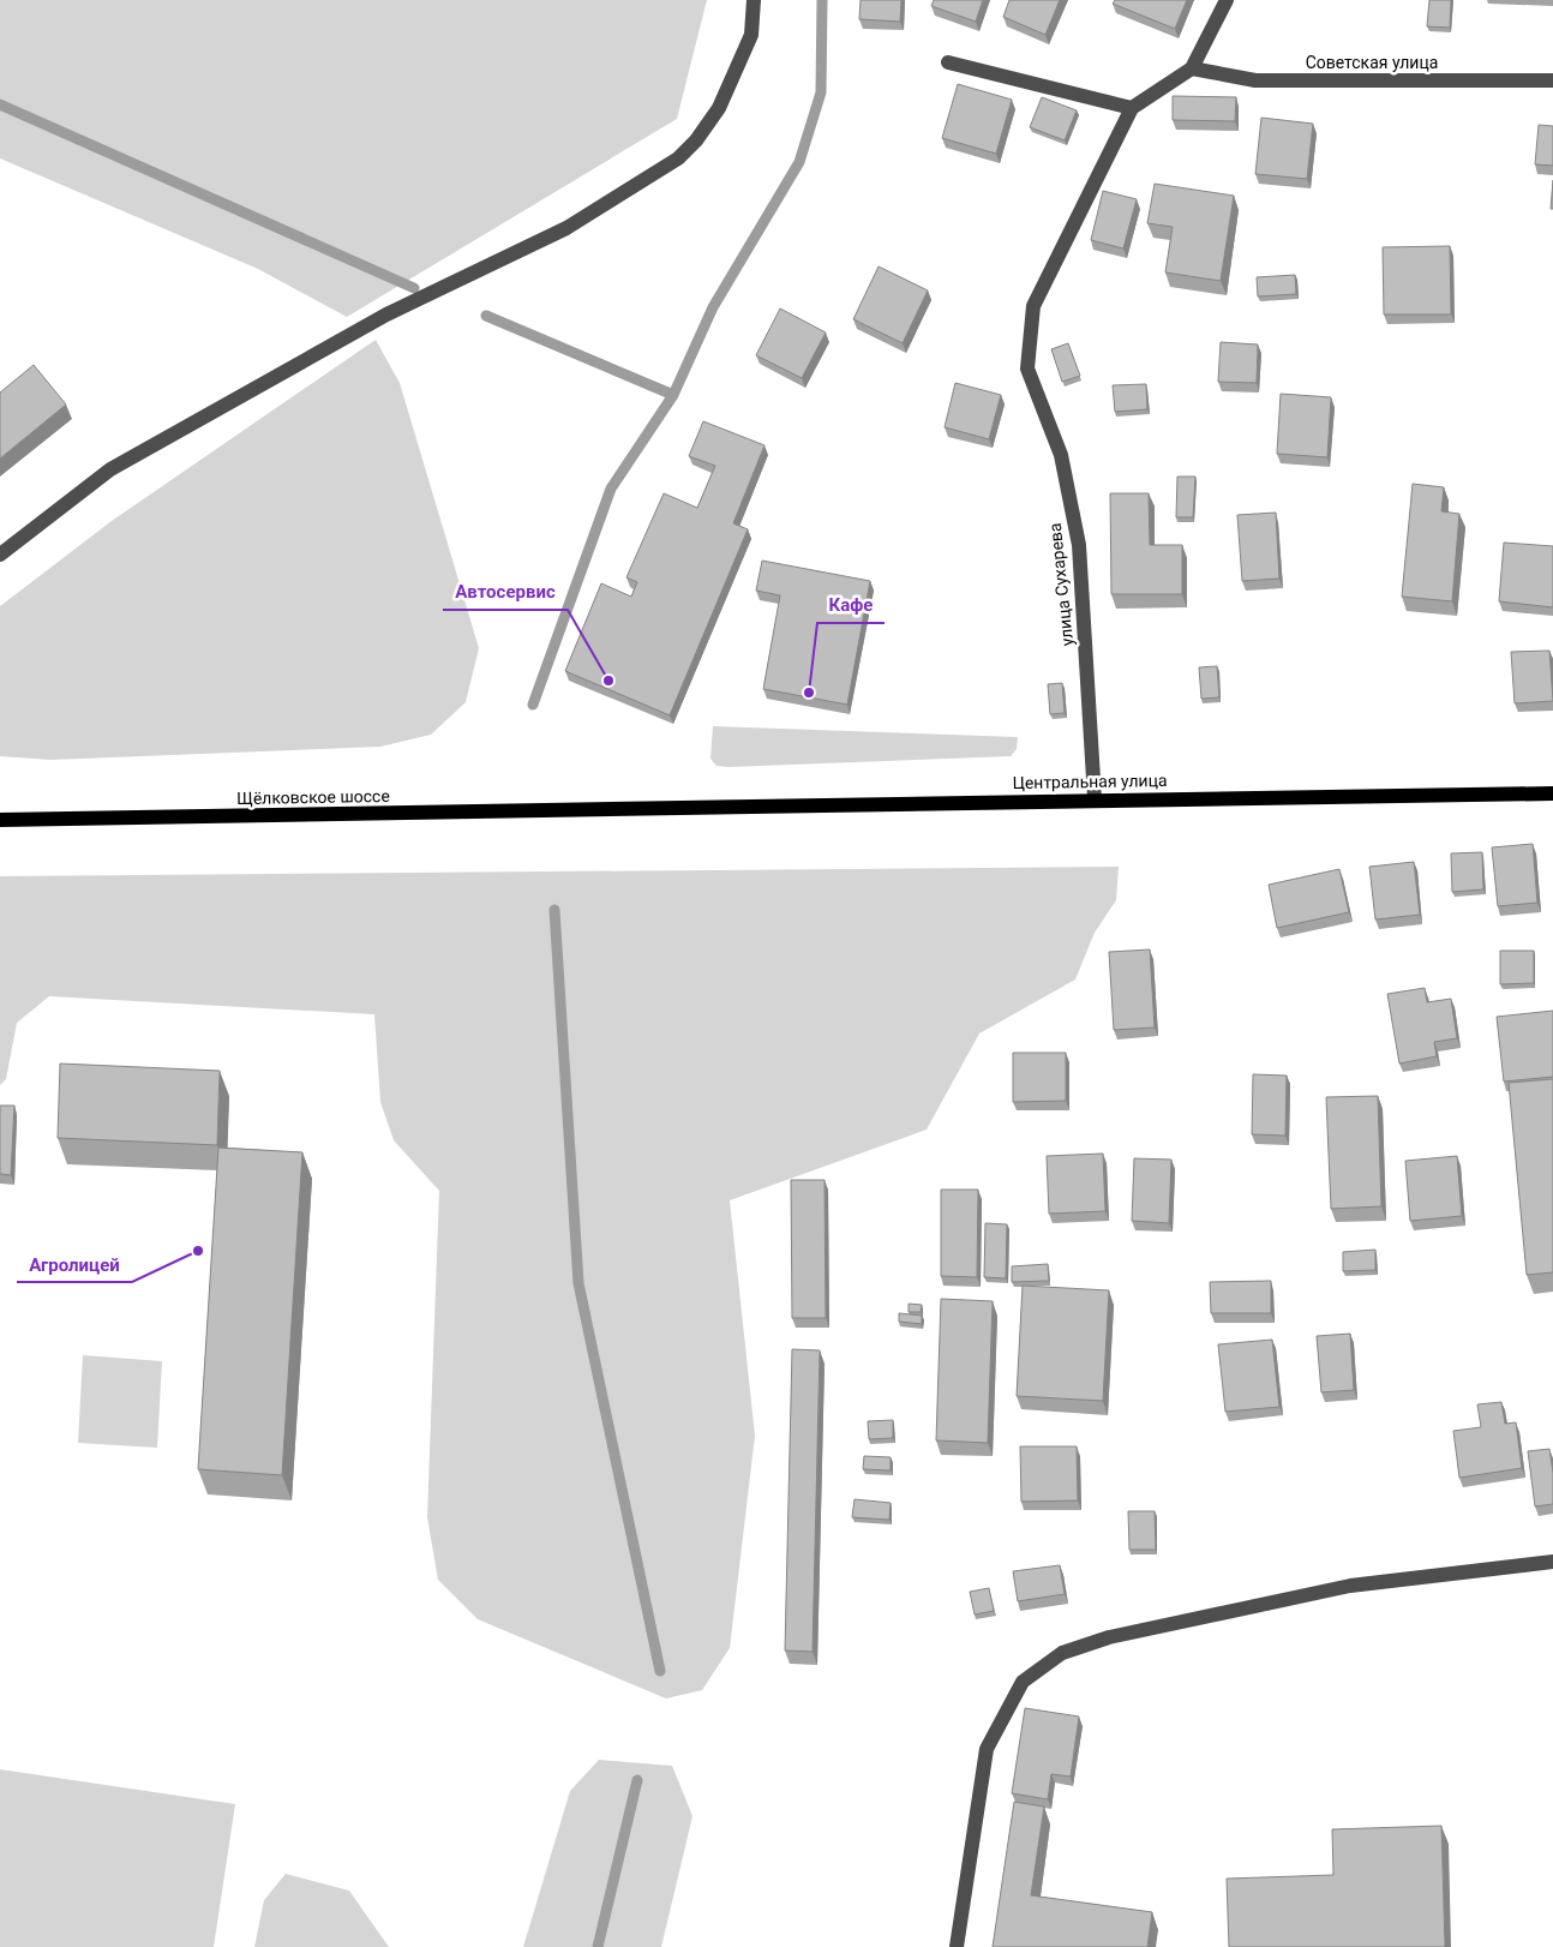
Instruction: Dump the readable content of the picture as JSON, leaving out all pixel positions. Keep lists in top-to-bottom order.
{
  "streets": {
    "main road": ["Центральная улица", "Щёлковское шоссе"],
    "street": ["Советская улица", "улица Сухарева"]
  },
  "crossings": [
    ["улица Сухарева", "Центральная улица"],
    ["Центральная улица", "Щёлковское шоссе"]
  ],
  "places": ["Автосервис", "Кафе", "Агролицей"]
}
